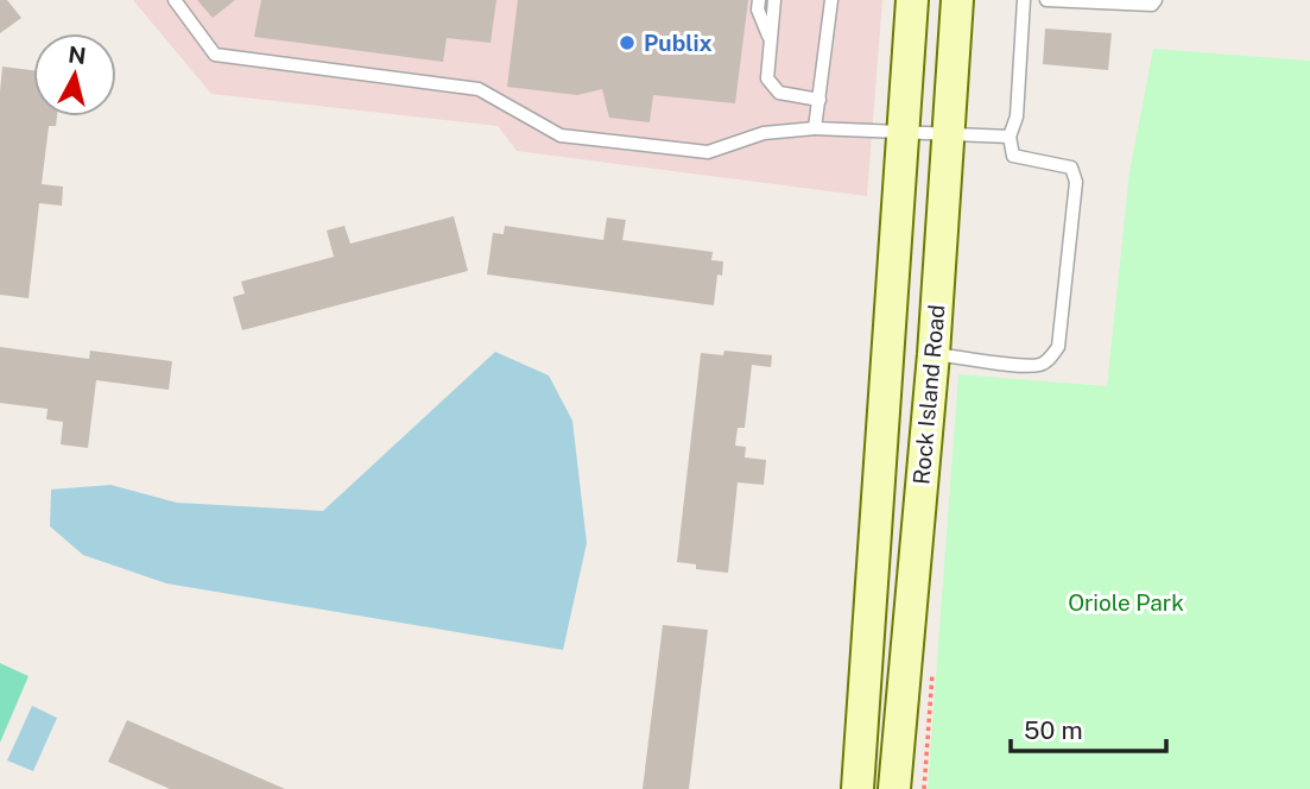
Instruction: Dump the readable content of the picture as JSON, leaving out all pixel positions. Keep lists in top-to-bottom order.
{
  "streets": {
    "main road": ["Rock Island Road"]
  },
  "parks": ["Oriole Park"],
  "places": ["Publix"],
  "scale_bar": "50 m",
  "north": "top"
}
